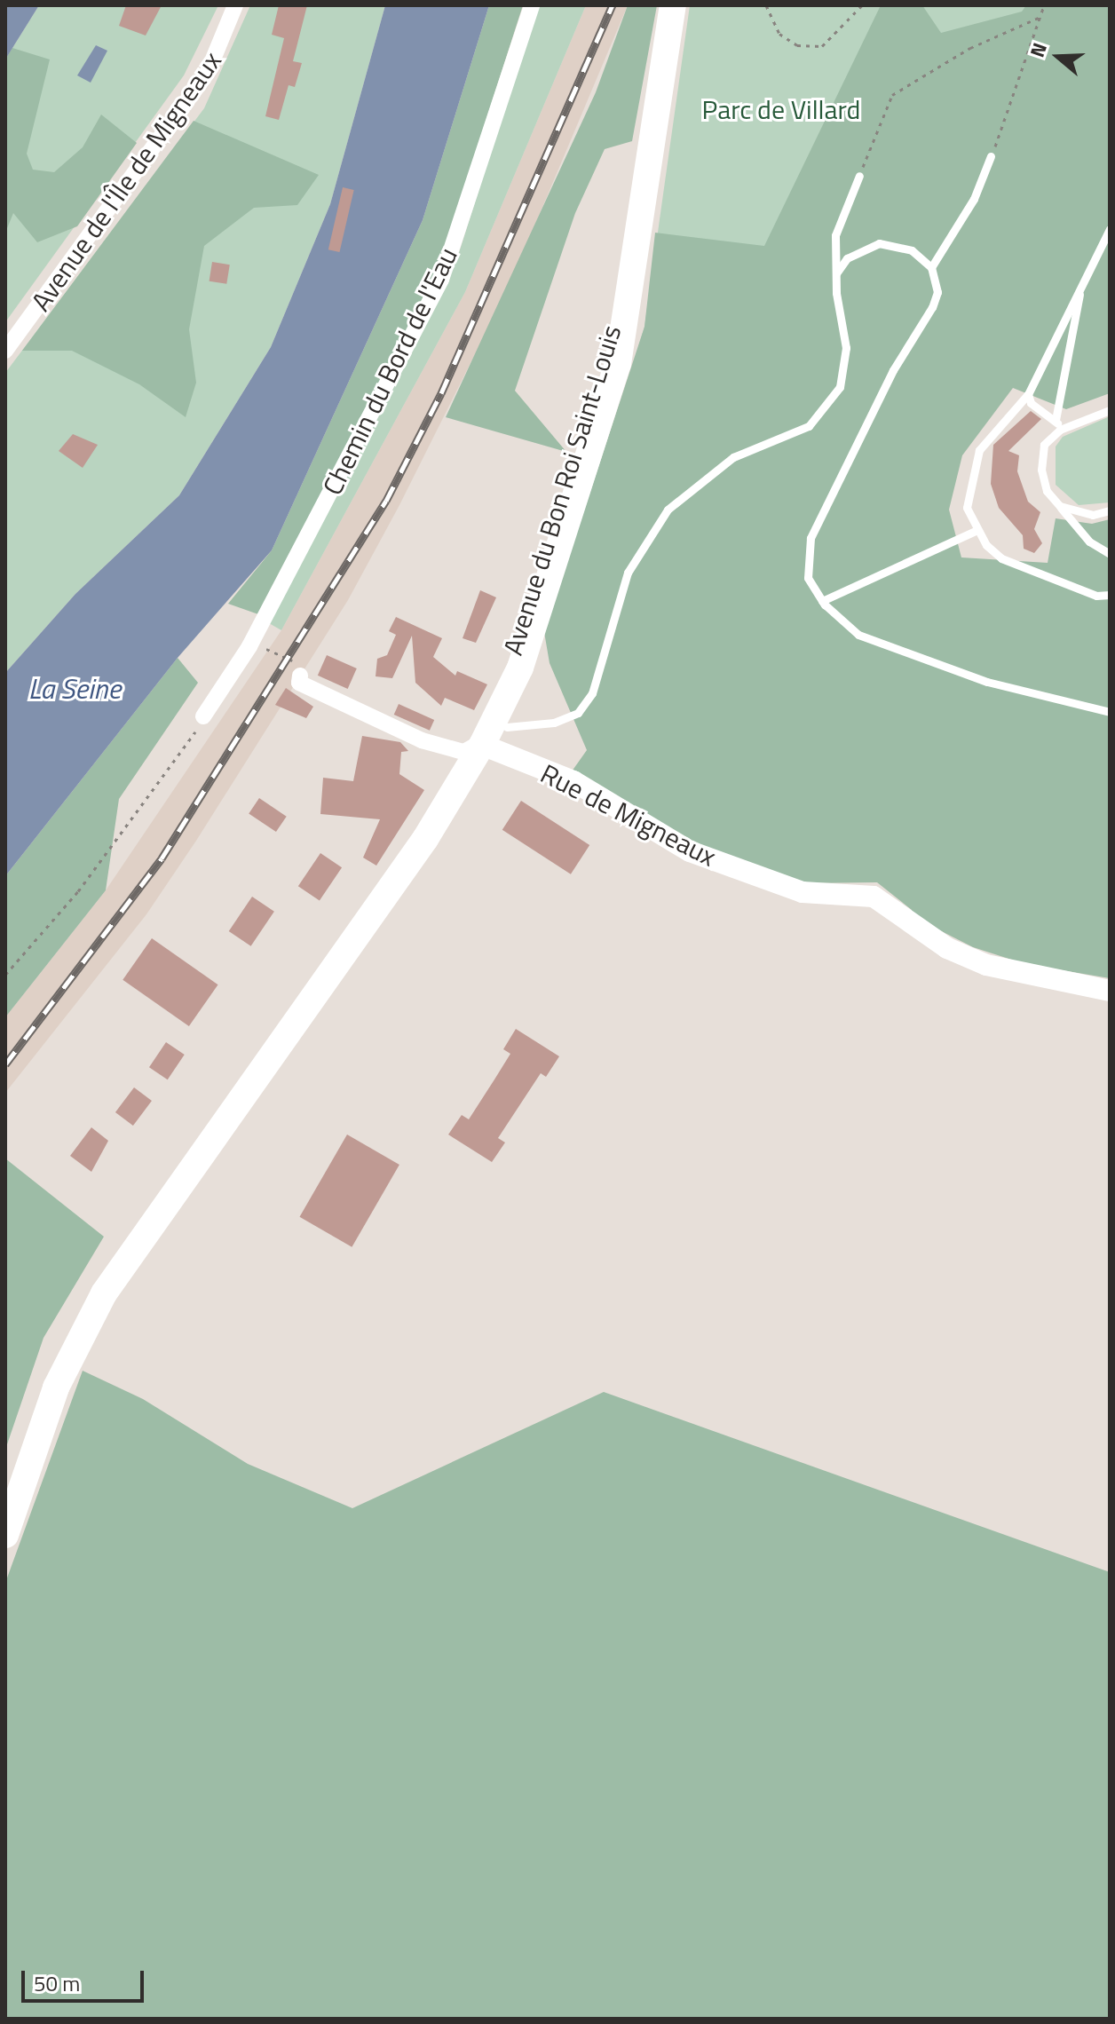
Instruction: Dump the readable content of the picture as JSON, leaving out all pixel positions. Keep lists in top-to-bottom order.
{
  "streets": {
    "main road": ["Avenue du Bon Roi Saint-Louis"],
    "street": ["Avenue de l'Île de Migneaux", "Chemin du Bord de l'Eau", "Rue de Migneaux"]
  },
  "crossings": [
    ["Avenue du Bon Roi Saint-Louis", "Rue de Migneaux"]
  ],
  "water": ["La Seine"],
  "parks": ["Parc de Villard"],
  "scale_bar": "50 m",
  "north": "left"
}
